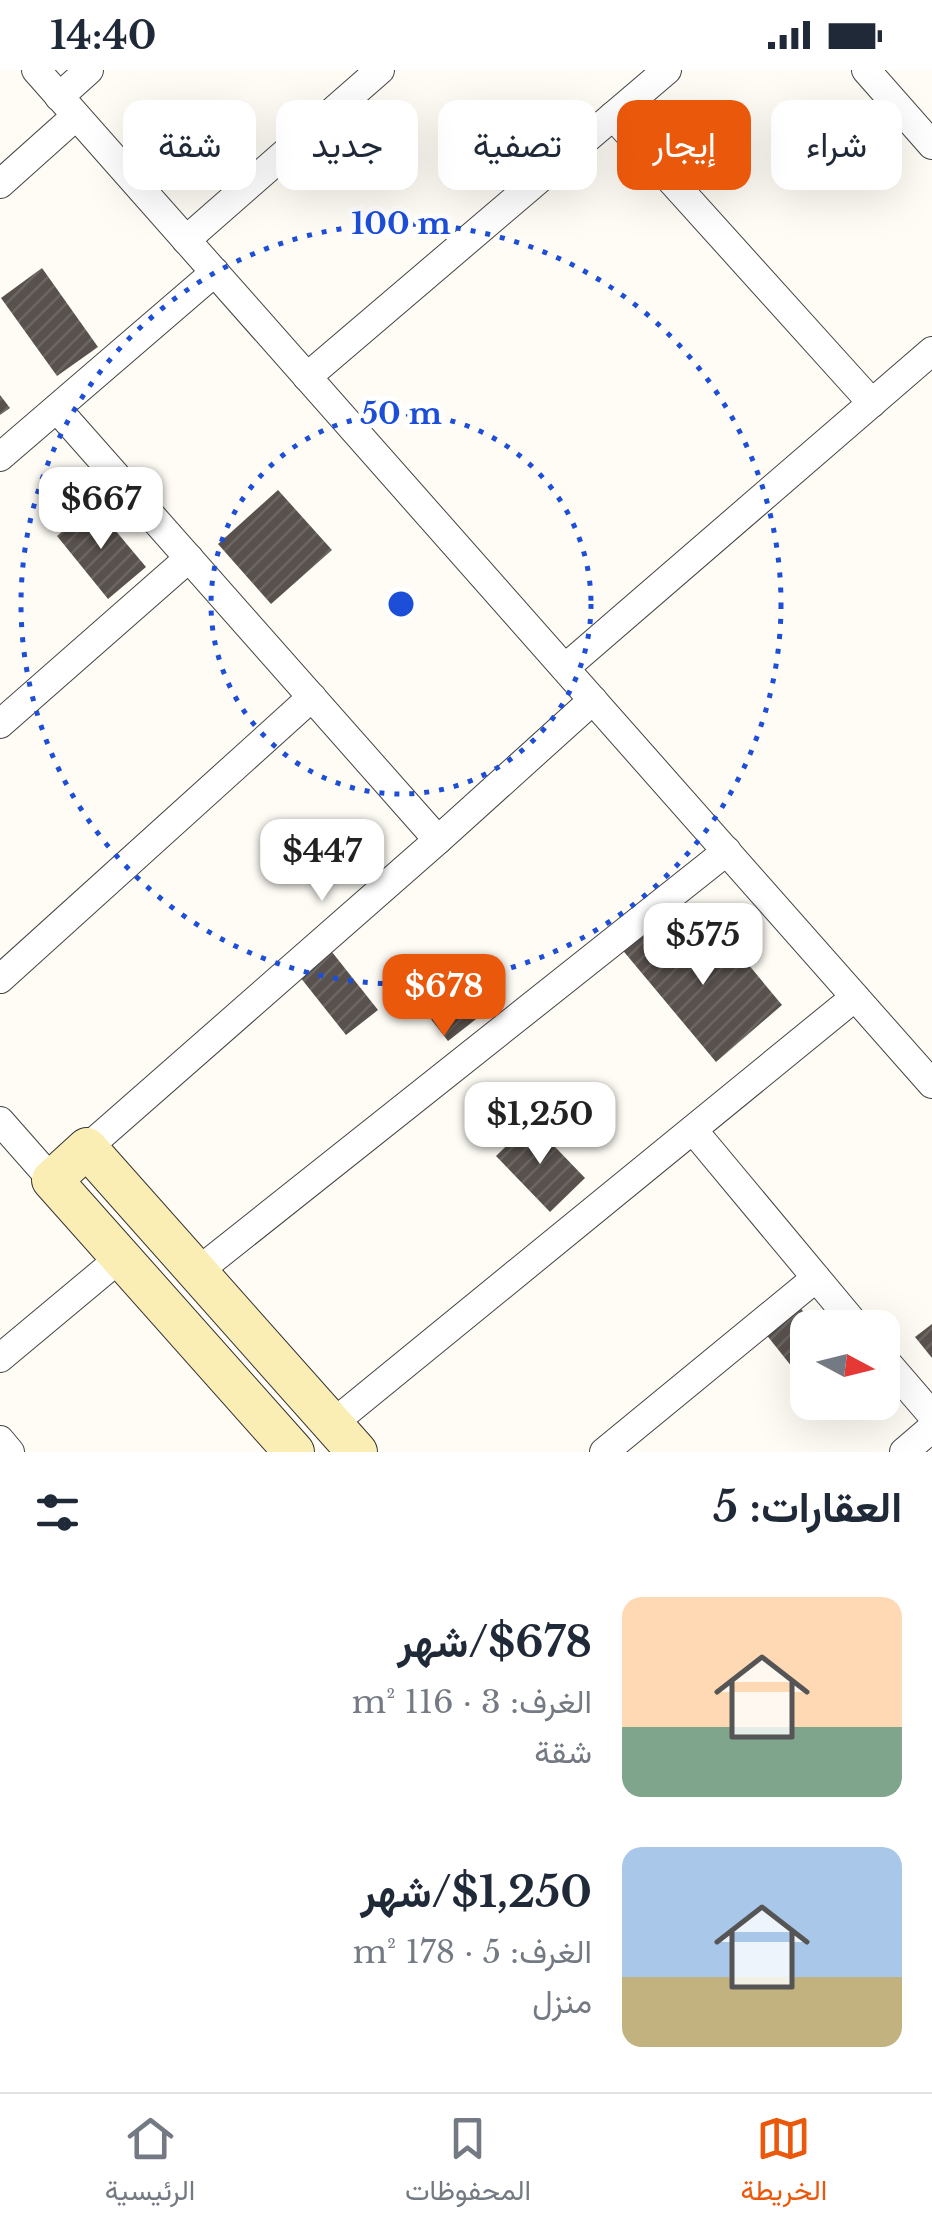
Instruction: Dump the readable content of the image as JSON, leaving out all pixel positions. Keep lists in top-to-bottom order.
{
  "north": "right",
  "page": {
    "status": "14:40",
    "chip": [
      "شراء",
      "إيجار",
      "تصفية",
      "جديد",
      "شقة"
    ],
    "price": [
      "$667",
      "$447",
      "$575",
      "$678",
      "$1,250"
    ],
    "heading": "العقارات: 5",
    "list": [
      {
        "name": "$678/شهر",
        "note": "الغرف: 3 · 116 m² · شقة"
      },
      {
        "name": "$1,250/شهر",
        "note": "الغرف: 5 · 178 m² · منزل"
      }
    ],
    "tabs": ["الخريطة", "المحفوظات", "الرئيسية"]
  },
  "rings": ["100 m", "50 m"]
}
